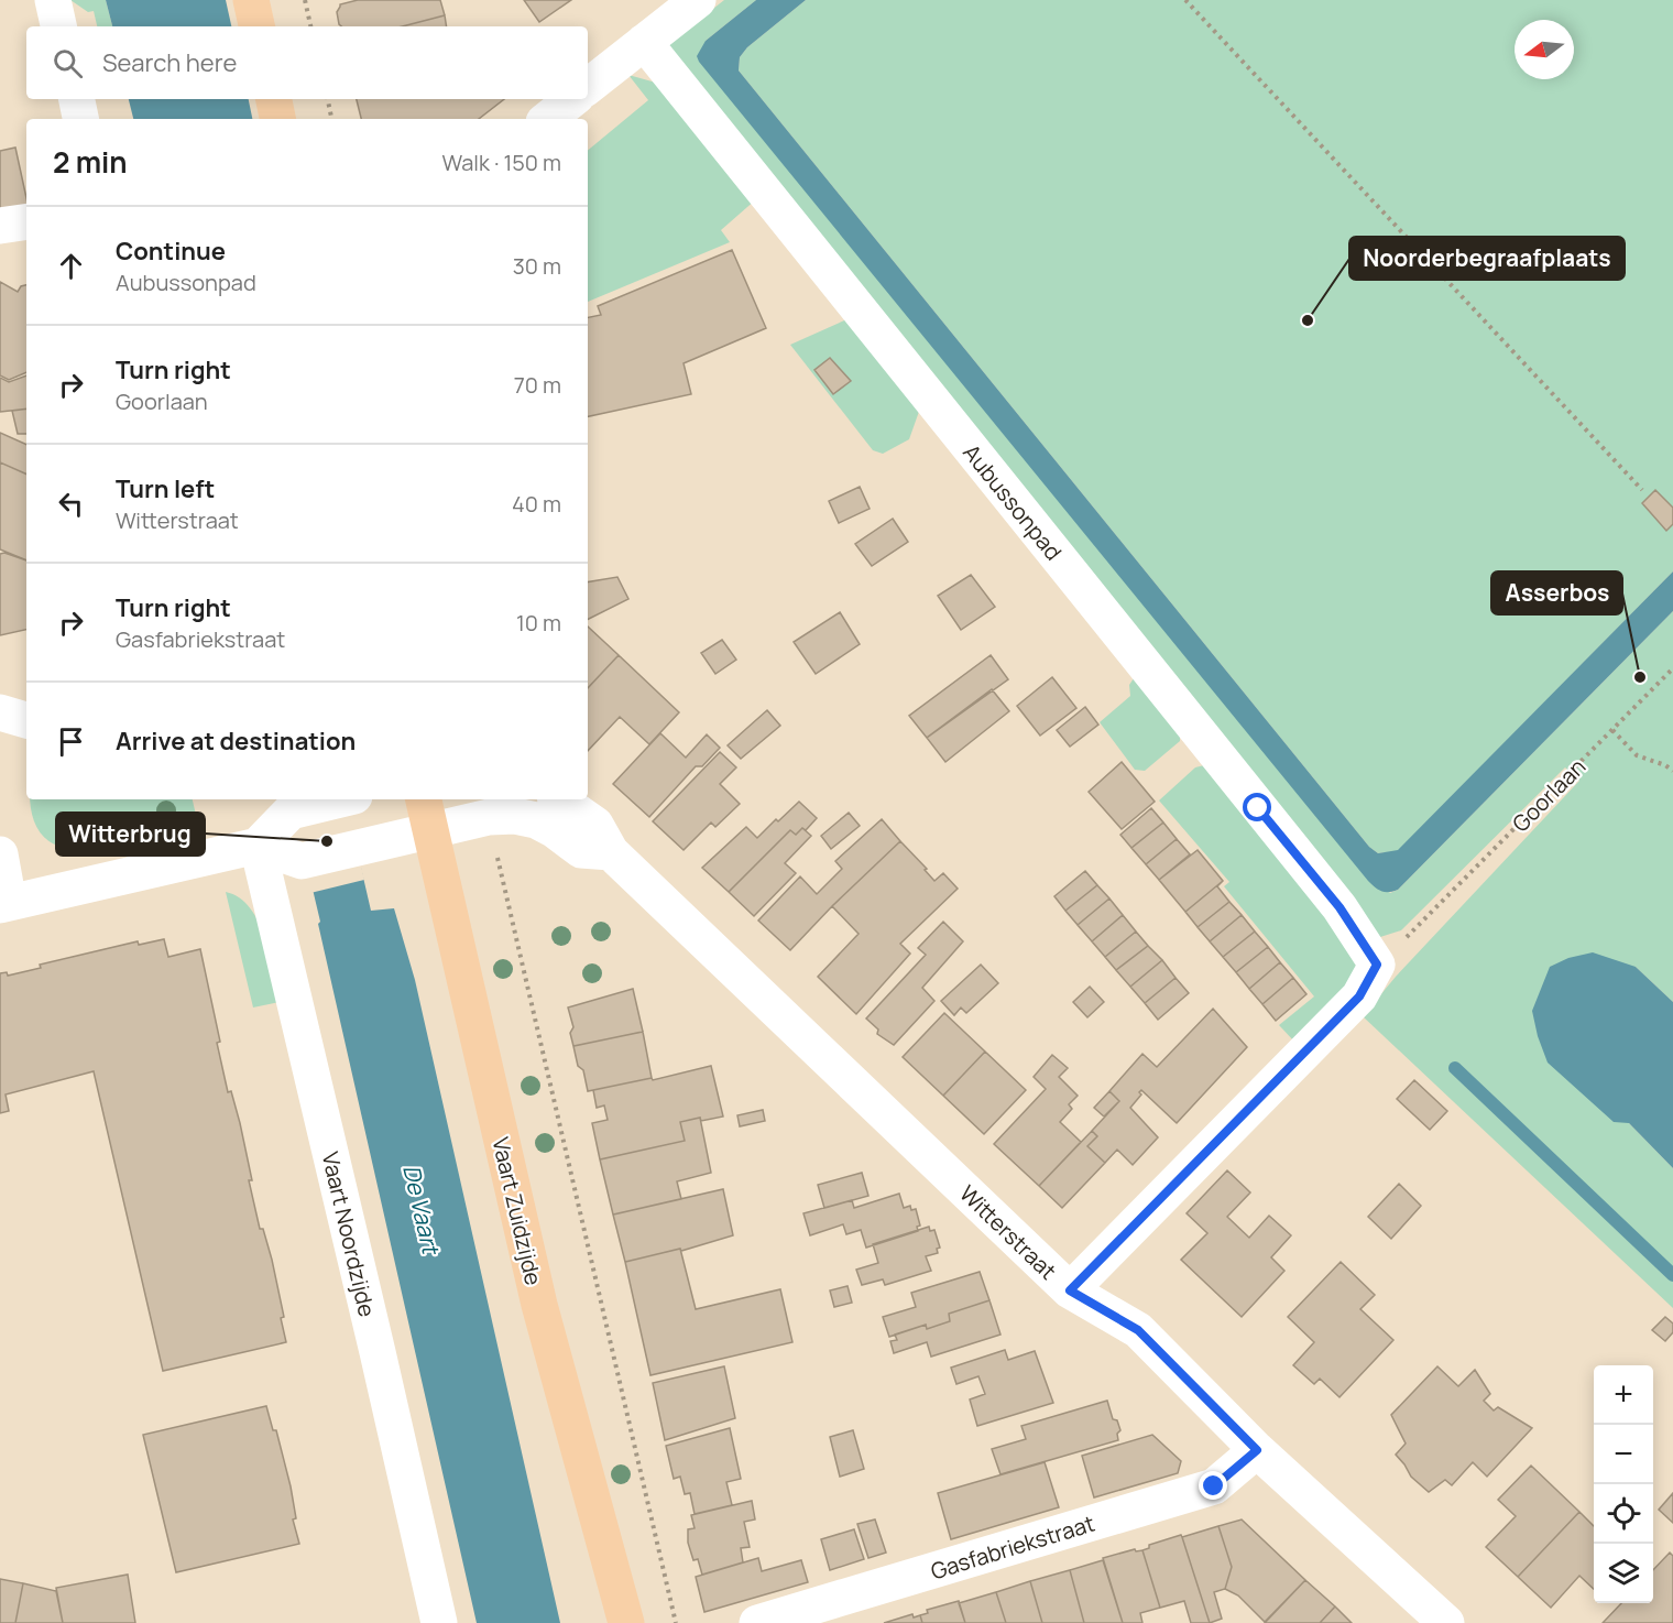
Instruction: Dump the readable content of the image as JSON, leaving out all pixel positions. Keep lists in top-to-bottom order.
{
  "streets": {
    "main road": ["Vaart Zuidzijde"],
    "street": [
      "Aubussonpad",
      "Witterstraat",
      "Vaart Noordzijde",
      "Gasfabriekstraat"
    ],
    "path": ["Goorlaan"]
  },
  "crossings": [
    ["Aubussonpad", "Witterstraat"],
    ["Witterstraat", "Gasfabriekstraat"]
  ],
  "water": ["De Vaart"],
  "places": ["Noorderbegraafplaats", "Asserbos", "Witterbrug"],
  "north": "left",
  "page": {
    "search": "Search here",
    "heading": ["2 min", "Walk · 150 m"],
    "list": [
      ["Continue", "Aubussonpad", "30 m"],
      ["Turn right", "Goorlaan", "70 m"],
      ["Turn left", "Witterstraat", "40 m"],
      ["Turn right", "Gasfabriekstraat", "10 m"],
      "Arrive at destination"
    ],
    "map_buttons": ["+", "−"]
  }
}
